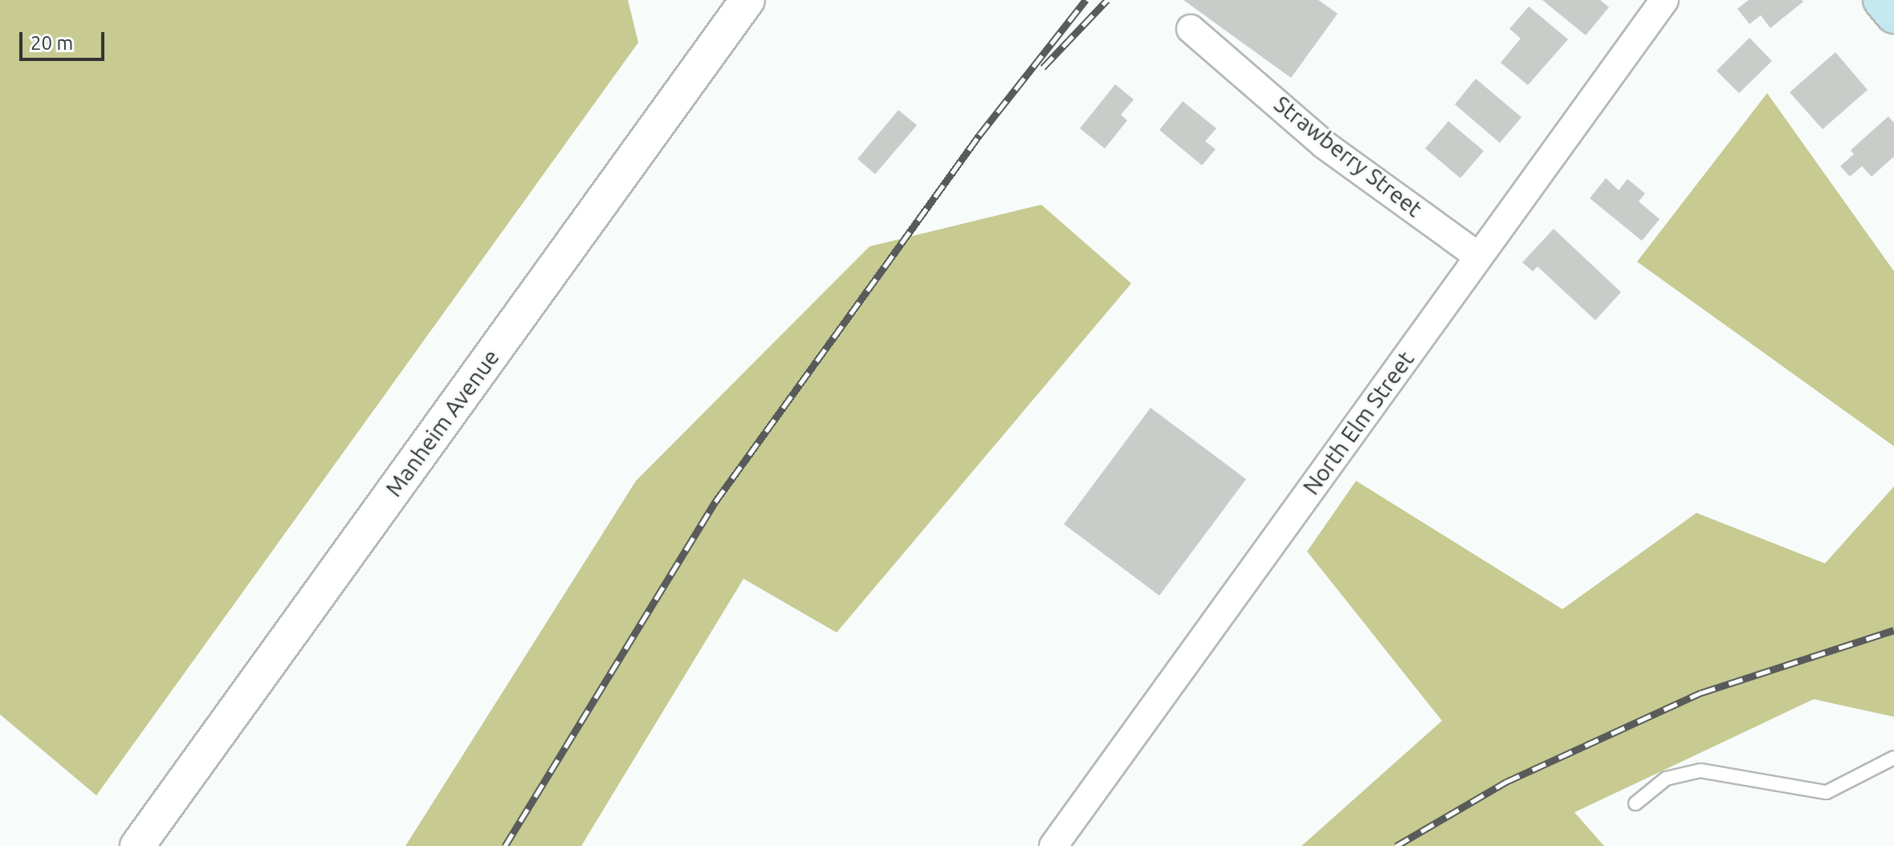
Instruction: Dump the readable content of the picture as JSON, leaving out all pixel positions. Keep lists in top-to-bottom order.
{
  "streets": {
    "street": ["Strawberry Street", "Manheim Avenue", "North Elm Street"]
  },
  "crossings": [
    ["Strawberry Street", "North Elm Street"]
  ],
  "scale_bar": "20 m"
}
